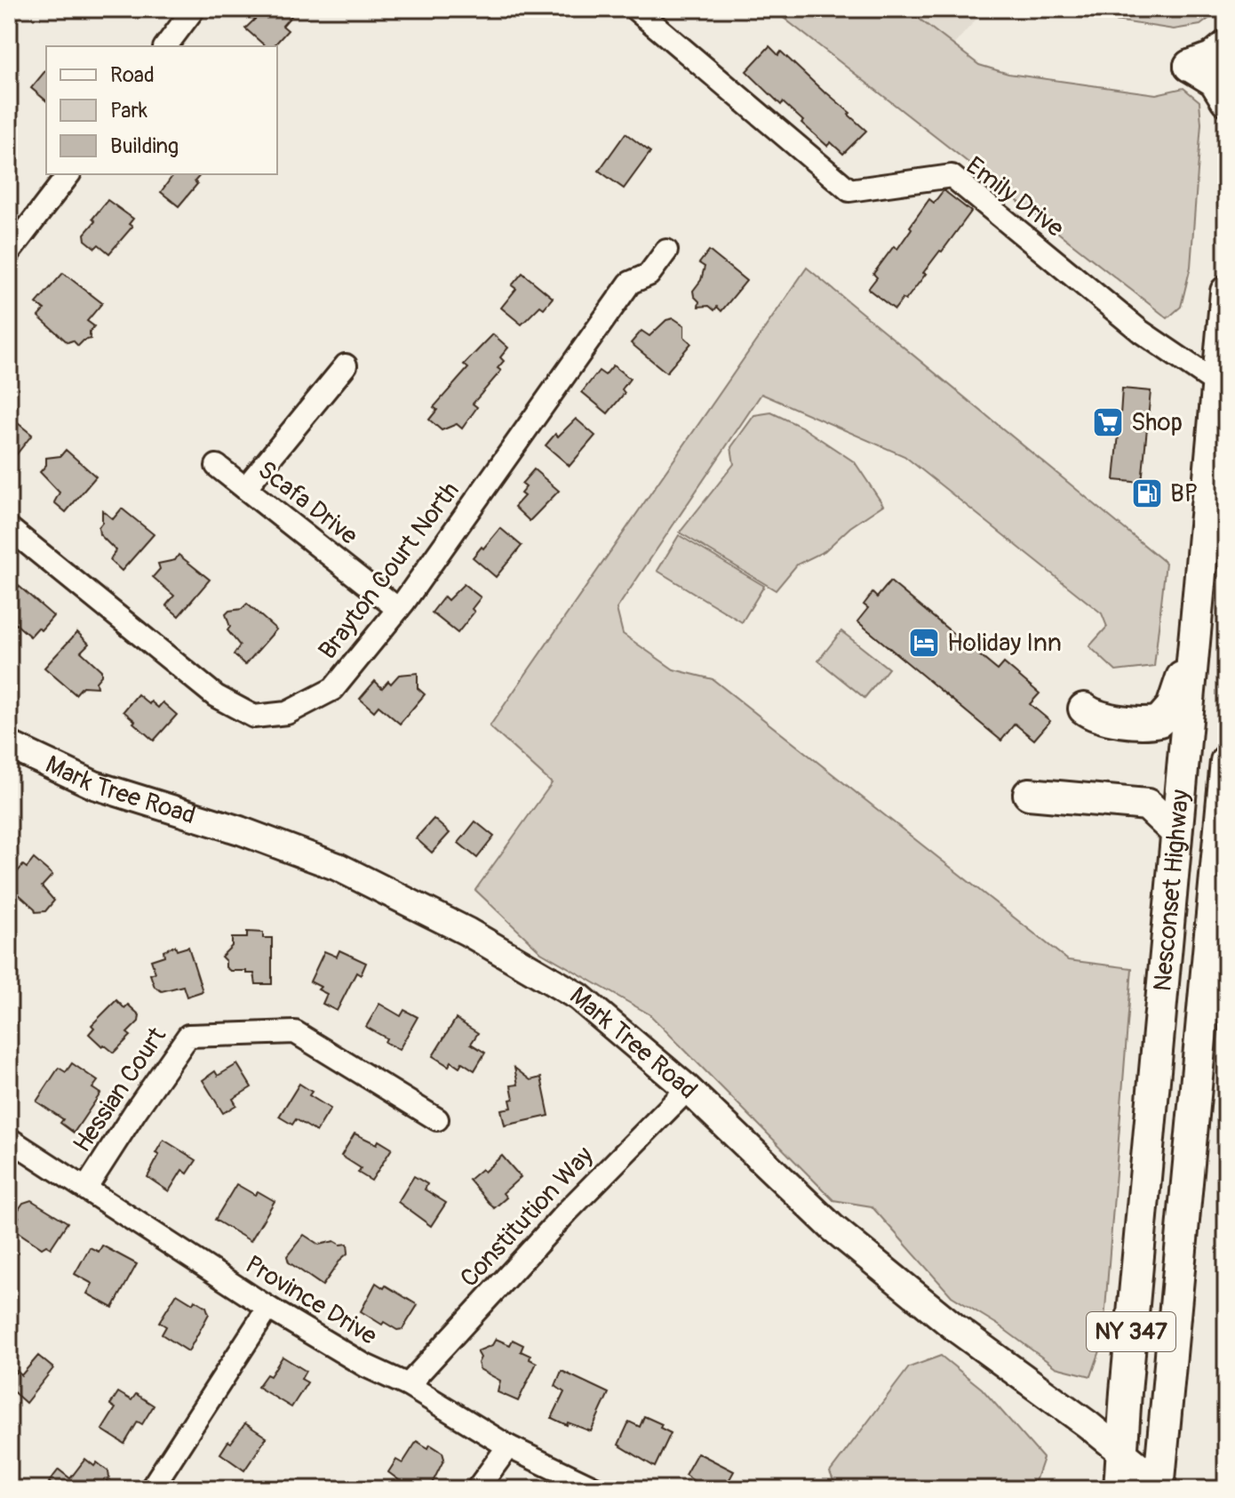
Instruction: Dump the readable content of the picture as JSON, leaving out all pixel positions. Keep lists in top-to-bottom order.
{
  "streets": {
    "highway": ["Nesconset Highway", "NY 347"],
    "main road": ["Mark Tree Road"],
    "street": [
      "Emily Drive",
      "Scafa Drive",
      "Brayton Court North",
      "Hessian Court",
      "Constitution Way",
      "Province Drive"
    ]
  },
  "crossings": [
    ["Emily Drive", "Nesconset Highway"],
    ["Scafa Drive", "Brayton Court North"],
    ["Mark Tree Road", "Nesconset Highway"],
    ["Mark Tree Road", "Constitution Way"],
    ["Hessian Court", "Province Drive"],
    ["Constitution Way", "Province Drive"]
  ],
  "places": {
    "supermarket": ["Shop"],
    "fuel station": ["BP"],
    "hotel": ["Holiday Inn"]
  },
  "legend": ["Road", "Park", "Building"]
}
